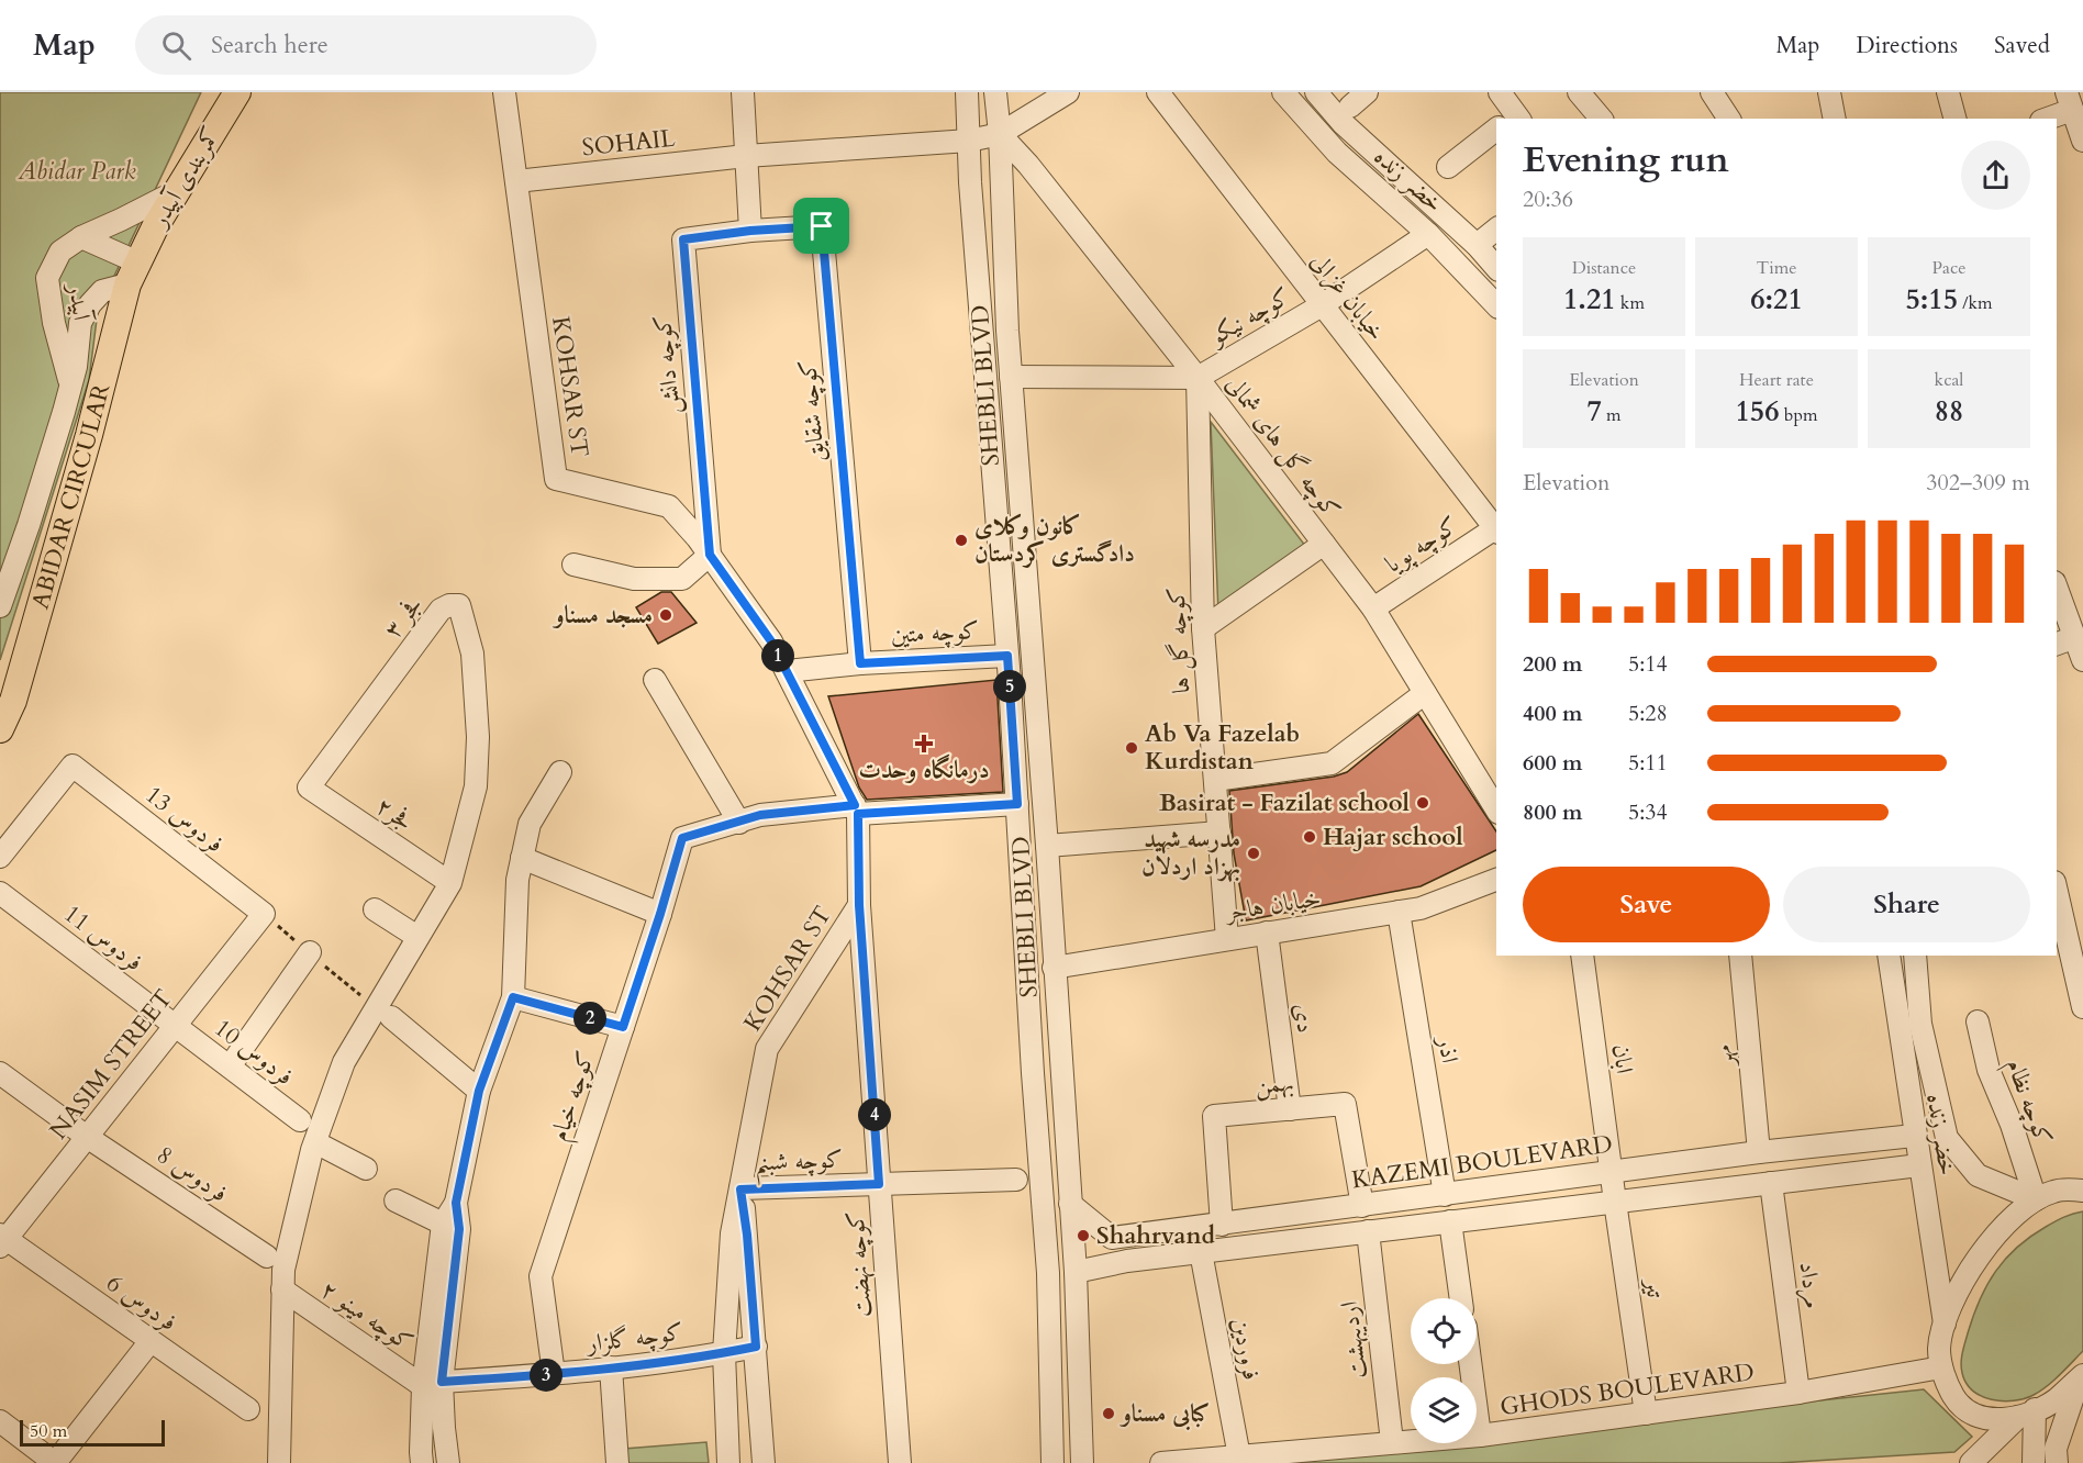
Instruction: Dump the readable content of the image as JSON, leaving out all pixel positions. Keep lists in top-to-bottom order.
{
  "streets": {
    "main road": ["کمربندی آبیدر", "ABIDAR CIRCULAR"],
    "street": [
      "SOHAIL",
      "خضر زنده",
      "خیابان غزالی",
      "آبیدر",
      "کوچه نیکو",
      "کوچه دانش",
      "SHEBLI BLVD",
      "KOHSAR ST",
      "کوچه شقایق",
      "کوچه گل های شمالی",
      "کوچه پویا",
      "فجر ۳",
      "کوچه متین",
      "کوچه گل ها",
      "فجر۲",
      "فردوس 13",
      "خیابان هاجر",
      "فردوس 11",
      "دی",
      "اذر",
      "فردوس 10",
      "مهر",
      "ابان",
      "NASIM STREET",
      "بهمن",
      "کوچه خیام",
      "کوچه نظام",
      "کوچه شبنم",
      "KAZEMI BOULEVARD",
      "فردوس 8",
      "کوچه نهضت",
      "مرداد",
      "تیر",
      "فردوس 6",
      "کوچه مینو ۲",
      "کوچه گلزار",
      "اردیبهشت",
      "فروردین",
      "GHODS BOULEVARD"
    ]
  },
  "crossings": [
    ["SOHAIL", "SHEBLI BLVD"],
    ["SOHAIL", "KOHSAR ST"],
    ["SOHAIL", "کوچه گل های شمالی"],
    ["کمربندی آبیدر", "آبیدر"],
    ["کمربندی آبیدر", "ABIDAR CIRCULAR"],
    ["خضر زنده", "کوچه نیکو"],
    ["خضر زنده", "کوچه نظام"],
    ["خضر زنده", "KAZEMI BOULEVARD"],
    ["خیابان غزالی", "کوچه نیکو"],
    ["آبیدر", "ABIDAR CIRCULAR"],
    ["کوچه نیکو", "کوچه گل های شمالی"],
    ["کوچه نیکو", "کوچه گل ها"],
    ["کوچه دانش", "KOHSAR ST"],
    ["کوچه دانش", "کوچه شقایق"],
    ["SHEBLI BLVD", "کوچه گل های شمالی"],
    ["SHEBLI BLVD", "کوچه متین"],
    ["SHEBLI BLVD", "خیابان هاجر"],
    ["SHEBLI BLVD", "KAZEMI BOULEVARD"],
    ["KOHSAR ST", "کوچه متین"],
    ["KOHSAR ST", "کوچه شبنم"],
    ["KOHSAR ST", "کوچه نهضت"],
    ["KOHSAR ST", "کوچه گلزار"],
    ["کوچه شقایق", "کوچه متین"],
    ["کوچه گل های شمالی", "کوچه پویا"],
    ["کوچه گل های شمالی", "کوچه گل ها"],
    ["فجر ۳", "فجر۲"],
    ["کوچه گل ها", "خیابان هاجر"],
    ["فردوس 13", "NASIM STREET"],
    ["خیابان هاجر", "دی"],
    ["خیابان هاجر", "اذر"],
    ["فردوس 11", "فردوس 10"],
    ["فردوس 11", "NASIM STREET"],
    ["دی", "بهمن"],
    ["اذر", "KAZEMI BOULEVARD"],
    ["فردوس 10", "NASIM STREET"],
    ["مهر", "KAZEMI BOULEVARD"],
    ["ابان", "KAZEMI BOULEVARD"],
    ["ابان", "تیر"],
    ["NASIM STREET", "فردوس 8"],
    ["NASIM STREET", "فردوس 6"],
    ["بهمن", "KAZEMI BOULEVARD"],
    ["کوچه خیام", "کوچه گلزار"],
    ["کوچه شبنم", "کوچه نهضت"],
    ["KAZEMI BOULEVARD", "تیر"],
    ["مرداد", "GHODS BOULEVARD"],
    ["تیر", "GHODS BOULEVARD"],
    ["کوچه مینو ۲", "کوچه گلزار"],
    ["اردیبهشت", "GHODS BOULEVARD"],
    ["فروردین", "GHODS BOULEVARD"]
  ],
  "parks": ["Abidar Park"],
  "places": {
    "other": [
      "کانون وکلای دادگستری کردستان",
      "مسجد مسناو",
      "Ab Va Fazelab Kurdistan",
      "Basirat - Fazilat school",
      "Hajar school",
      "مدرسه شهید بهزاد اردلان",
      "Shahrvand",
      "کبابی مسناو"
    ],
    "health": ["درمانگاه وحدت"]
  },
  "scale_bar": "50 m",
  "page": {
    "header": "Map",
    "search": "Search here",
    "nav": ["Map", "Directions", "Saved"],
    "heading": ["Evening run", "20:36"],
    "stats": [
      ["Distance", "1.21 km"],
      ["Time", "6:21"],
      ["Pace", "5:15 /km"],
      ["Elevation", "7 m"],
      ["Heart rate", "156 bpm"],
      ["kcal", "88"]
    ],
    "chart": ["Elevation", "302–309 m"],
    "pins": [
      "1",
      "5",
      "2",
      "4",
      "3"
    ],
    "list": [
      {
        "name": "200 m",
        "note": "5:14"
      },
      {
        "name": "400 m",
        "note": "5:28"
      },
      {
        "name": "600 m",
        "note": "5:11"
      },
      {
        "name": "800 m",
        "note": "5:34"
      }
    ],
    "buttons": ["Save", "Share"],
    "scale": "50 m"
  }
}
